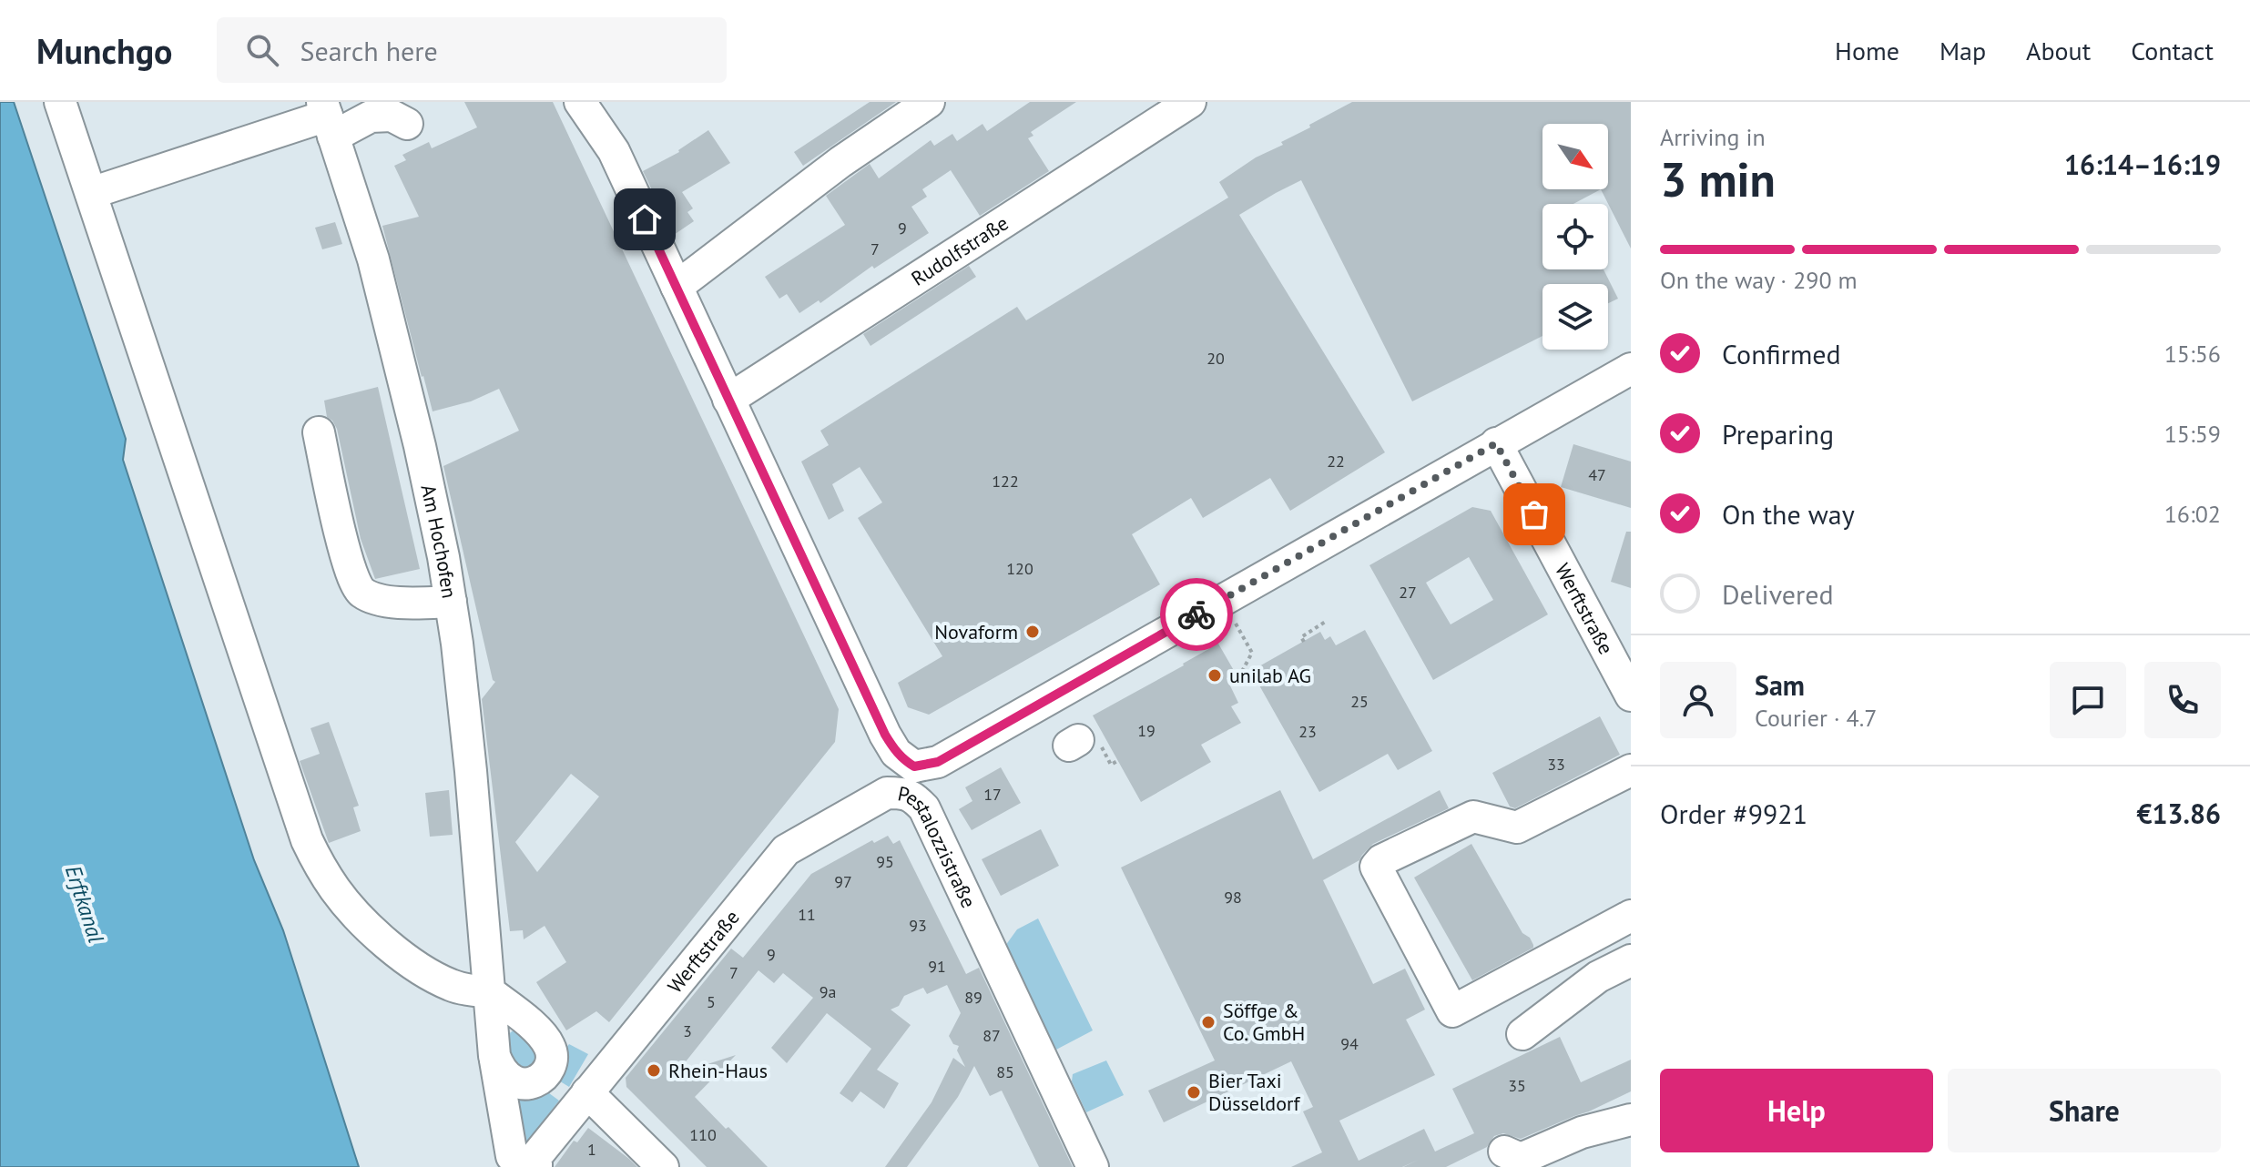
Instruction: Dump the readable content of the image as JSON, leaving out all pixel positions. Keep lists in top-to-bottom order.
{
  "streets": {
    "street": [
      "Rudolfstraße",
      "Am Hochofen",
      "Werftstraße",
      "Pestalozzistraße"
    ]
  },
  "crossings": [
    ["Rudolfstraße", "Pestalozzistraße"],
    ["Am Hochofen", "Werftstraße"],
    ["Werftstraße", "Pestalozzistraße"]
  ],
  "water": ["Erftkanal"],
  "places": [
    "Novaform",
    "unilab AG",
    "Söffge & Co. GmbH",
    "Rhein-Haus",
    "Bier Taxi Düsseldorf"
  ],
  "house_numbers": [
    "9",
    "7",
    "20",
    "22",
    "47",
    "122",
    "120",
    "27",
    "25",
    "19",
    "23",
    "33",
    "17",
    "95",
    "97",
    "98",
    "11",
    "93",
    "9",
    "91",
    "7",
    "9a",
    "89",
    "5",
    "3",
    "87",
    "94",
    "85",
    "35",
    "110",
    "1"
  ],
  "north": "bottom right",
  "page": {
    "header": "Munchgo",
    "search": "Search here",
    "nav": [
      "Home",
      "Map",
      "About",
      "Contact"
    ],
    "heading": ["3 min", "Arriving in", "16:14–16:19"],
    "panel": [
      "Sam",
      "Courier · 4.7",
      "Order #9921",
      "€13.86"
    ],
    "bar": "On the way · 290 m",
    "list": [
      ["Confirmed", "15:56"],
      ["Preparing", "15:59"],
      ["On the way", "16:02"],
      "Delivered"
    ],
    "buttons": ["Help", "Share"]
  }
}
